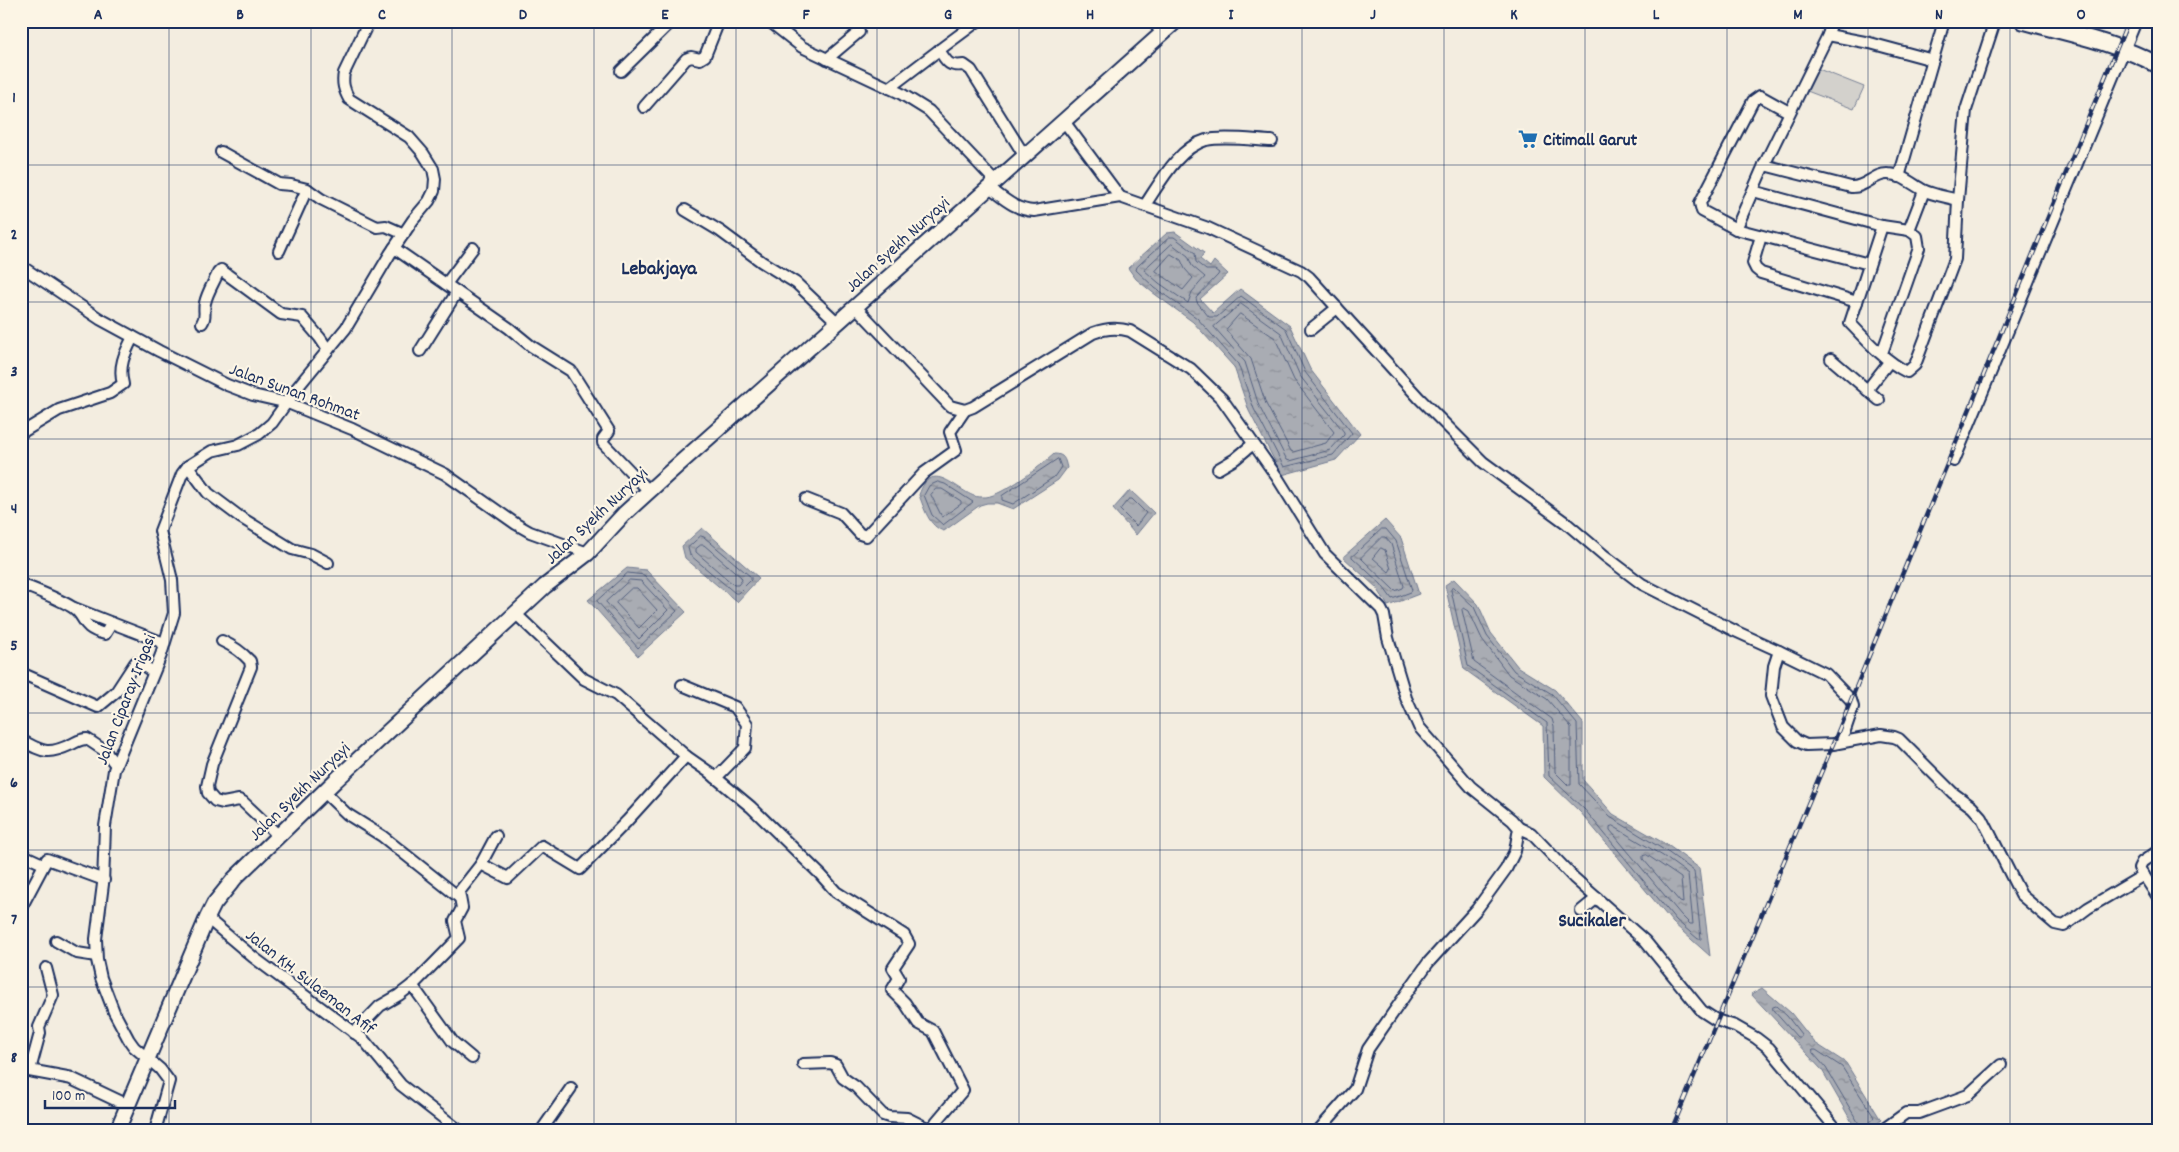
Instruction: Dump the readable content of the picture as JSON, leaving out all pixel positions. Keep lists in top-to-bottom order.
{
  "streets": {
    "main road": ["Jalan Syekh Nuryayi"],
    "street": ["Jalan Sunan Rohmat", "Jalan Ciparay Irigasi", "Jalan KH. Sulaeman Afif"]
  },
  "crossings": [
    ["Jalan Syekh Nuryayi", "Jalan Sunan Rohmat"],
    ["Jalan Syekh Nuryayi", "Jalan Ciparay Irigasi"],
    ["Jalan Syekh Nuryayi", "Jalan KH. Sulaeman Afif"]
  ],
  "districts": ["Lebakjaya", "Sucikaler"],
  "places": {
    "supermarket": ["Citimall Garut"]
  },
  "scale_bar": "100 m",
  "grid": {
    "columns": [
      "A",
      "B",
      "C",
      "D",
      "E",
      "F",
      "G",
      "H",
      "I",
      "J",
      "K",
      "L",
      "M",
      "N",
      "O"
    ],
    "rows": [
      "1",
      "2",
      "3",
      "4",
      "5",
      "6",
      "7",
      "8"
    ]
  }
}
